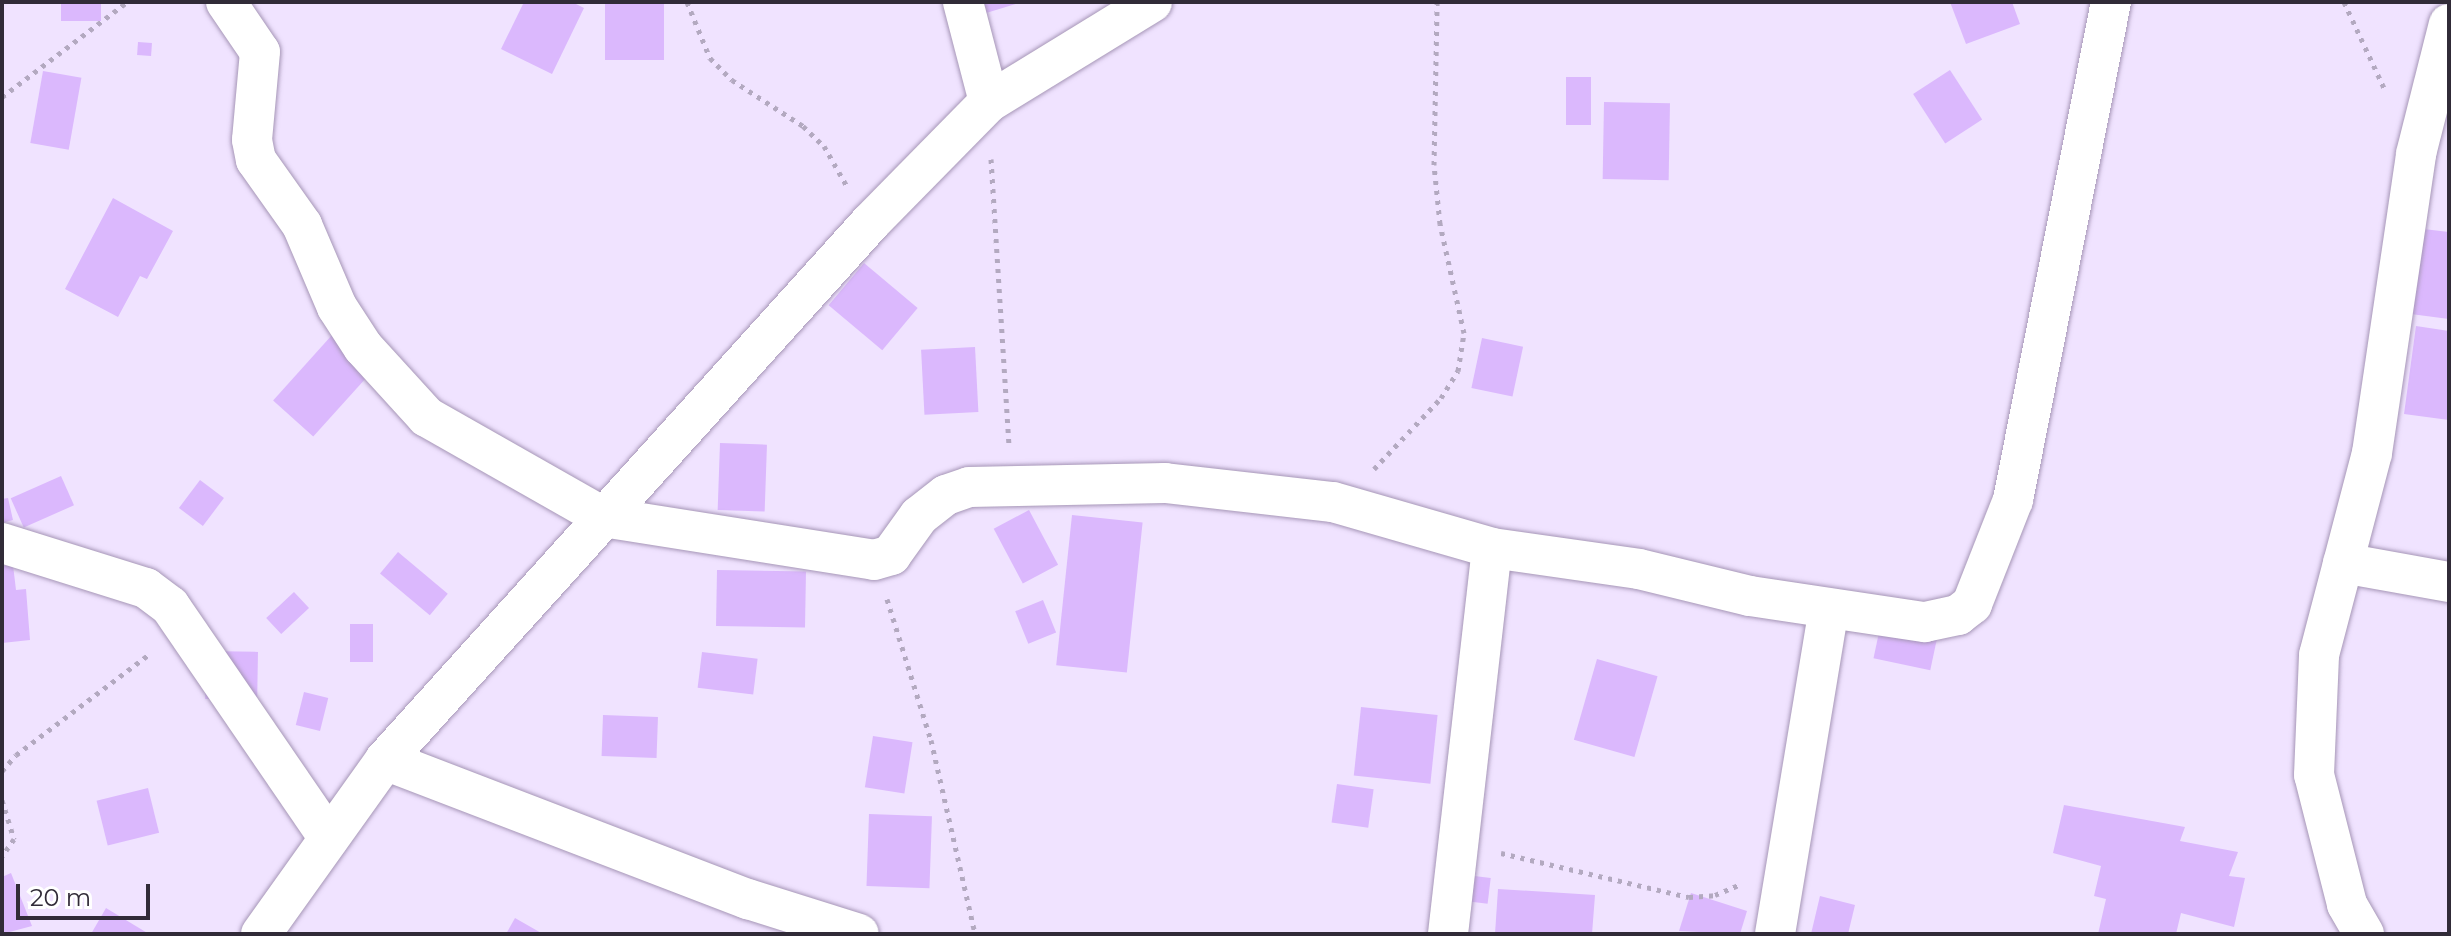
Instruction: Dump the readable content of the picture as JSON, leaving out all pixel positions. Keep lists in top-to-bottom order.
{
  "scale_bar": "20 m"
}
